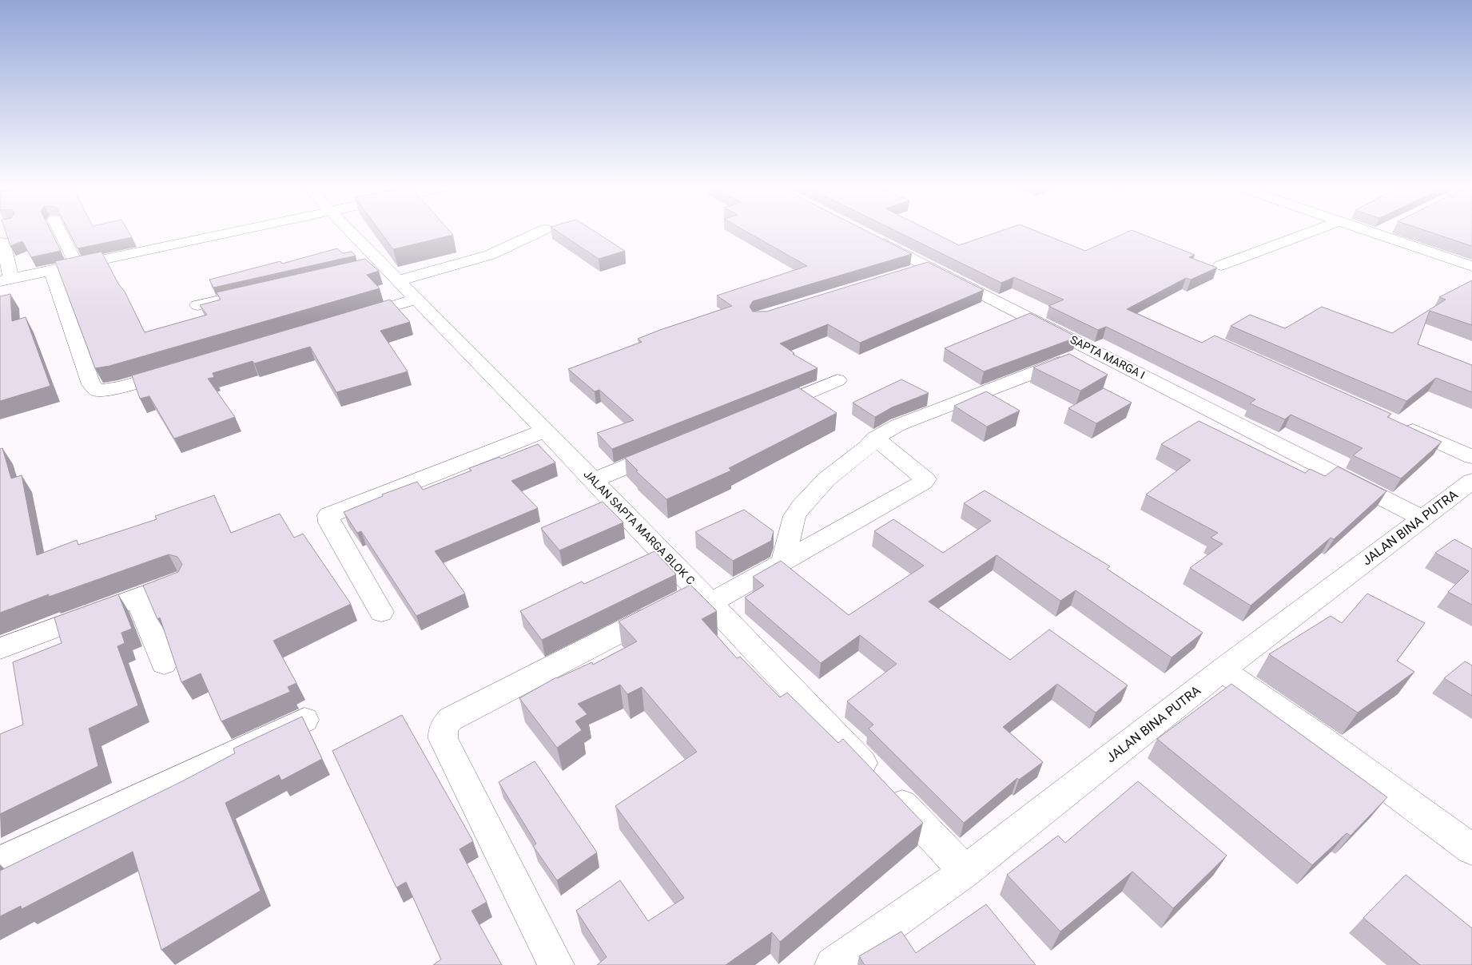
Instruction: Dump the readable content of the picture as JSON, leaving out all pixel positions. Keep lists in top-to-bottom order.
{
  "streets": {
    "street": ["SAPTA MARGA I", "JALAN SAPTA MARGA BLOK C", "JALAN BINA PUTRA"]
  },
  "crossings": [
    ["SAPTA MARGA I", "JALAN BINA PUTRA"],
    ["JALAN SAPTA MARGA BLOK C", "JALAN BINA PUTRA"]
  ]
}
